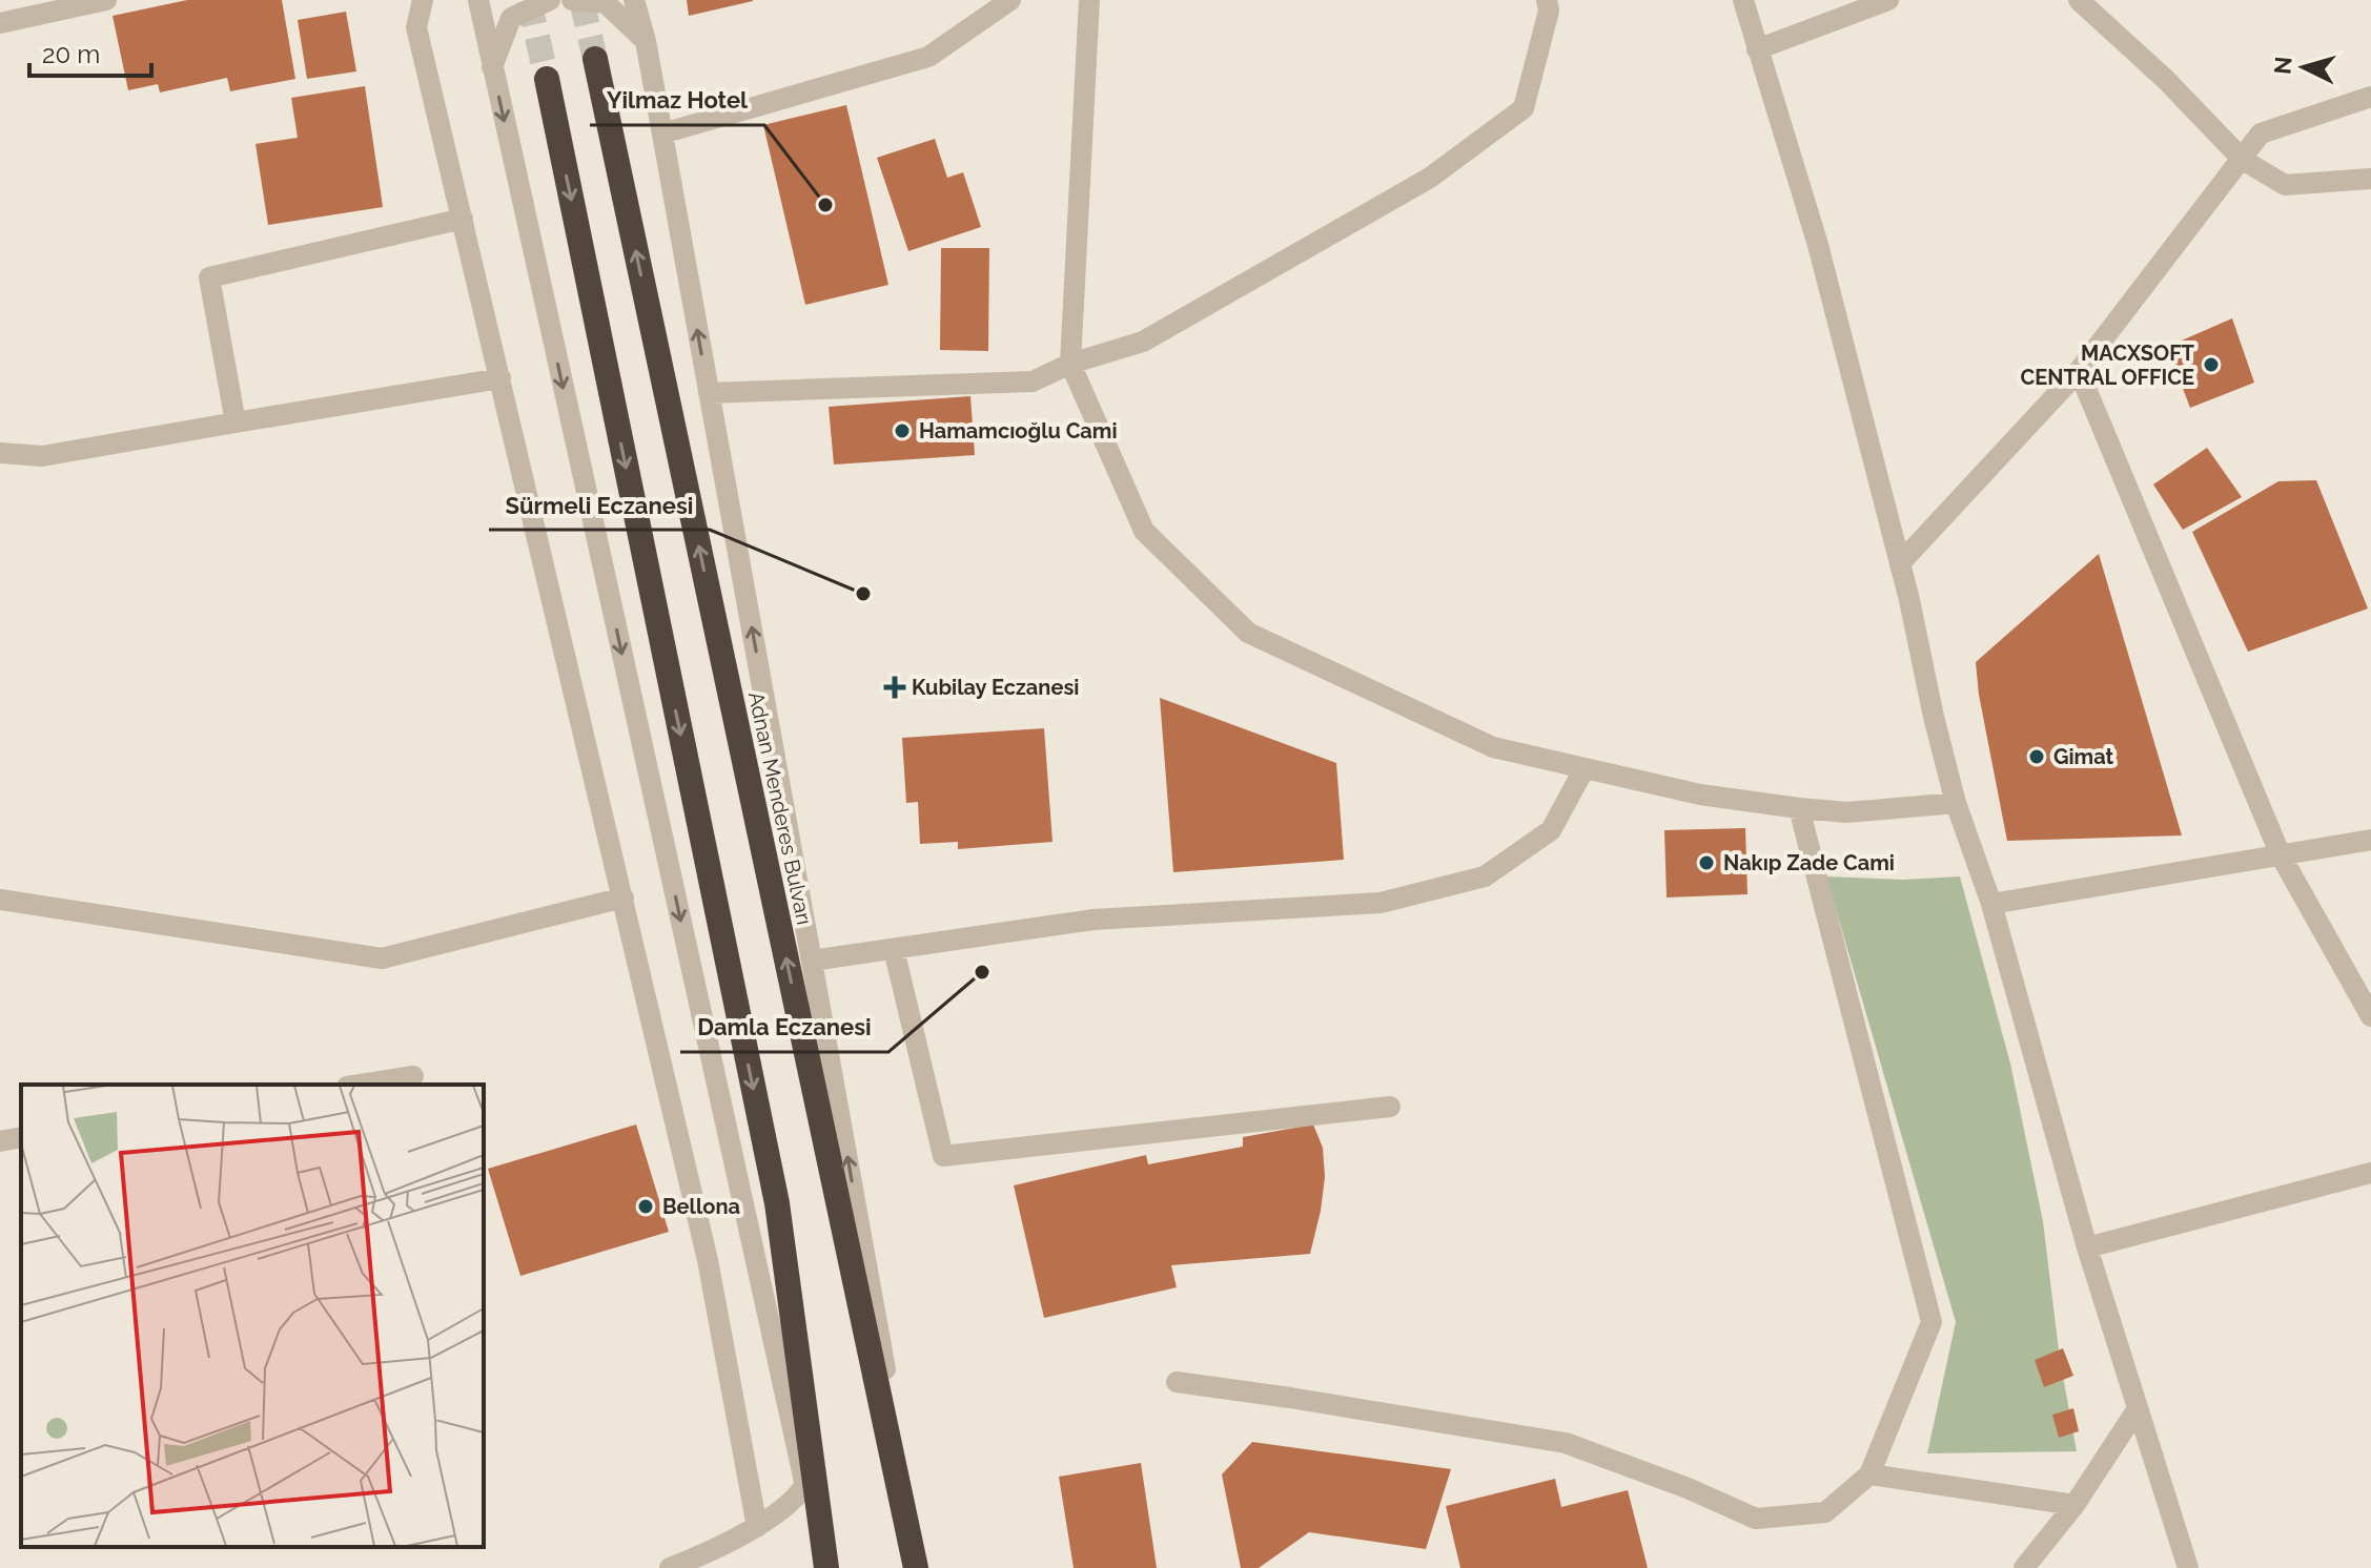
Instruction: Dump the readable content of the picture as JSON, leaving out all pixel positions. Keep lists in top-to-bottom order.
{
  "streets": {
    "highway": ["Adnan Menderes Bulvarı"]
  },
  "places": {
    "other": [
      "Yilmaz Hotel",
      "MACXSOFT CENTRAL OFFICE",
      "Hamamcıoğlu Cami",
      "Sürmeli Eczanesi",
      "Gimat",
      "Nakıp Zade Cami",
      "Damla Eczanesi",
      "Bellona"
    ],
    "health": ["Kubilay Eczanesi"]
  },
  "scale_bar": "20 m",
  "north": "left"
}
